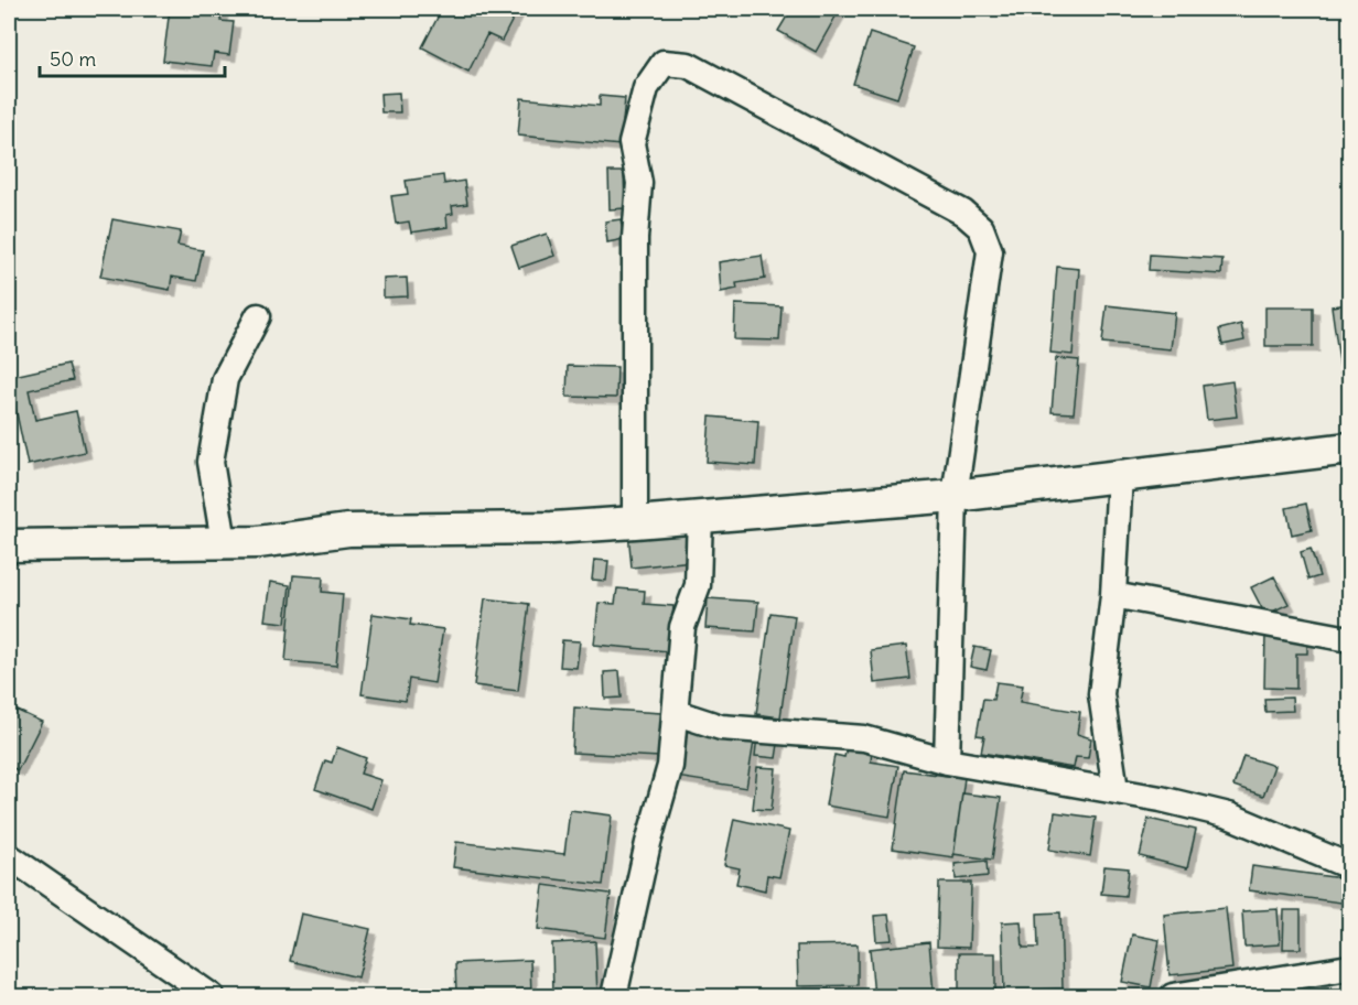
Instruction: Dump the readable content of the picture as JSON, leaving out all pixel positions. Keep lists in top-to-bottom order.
{
  "scale_bar": "50 m"
}
